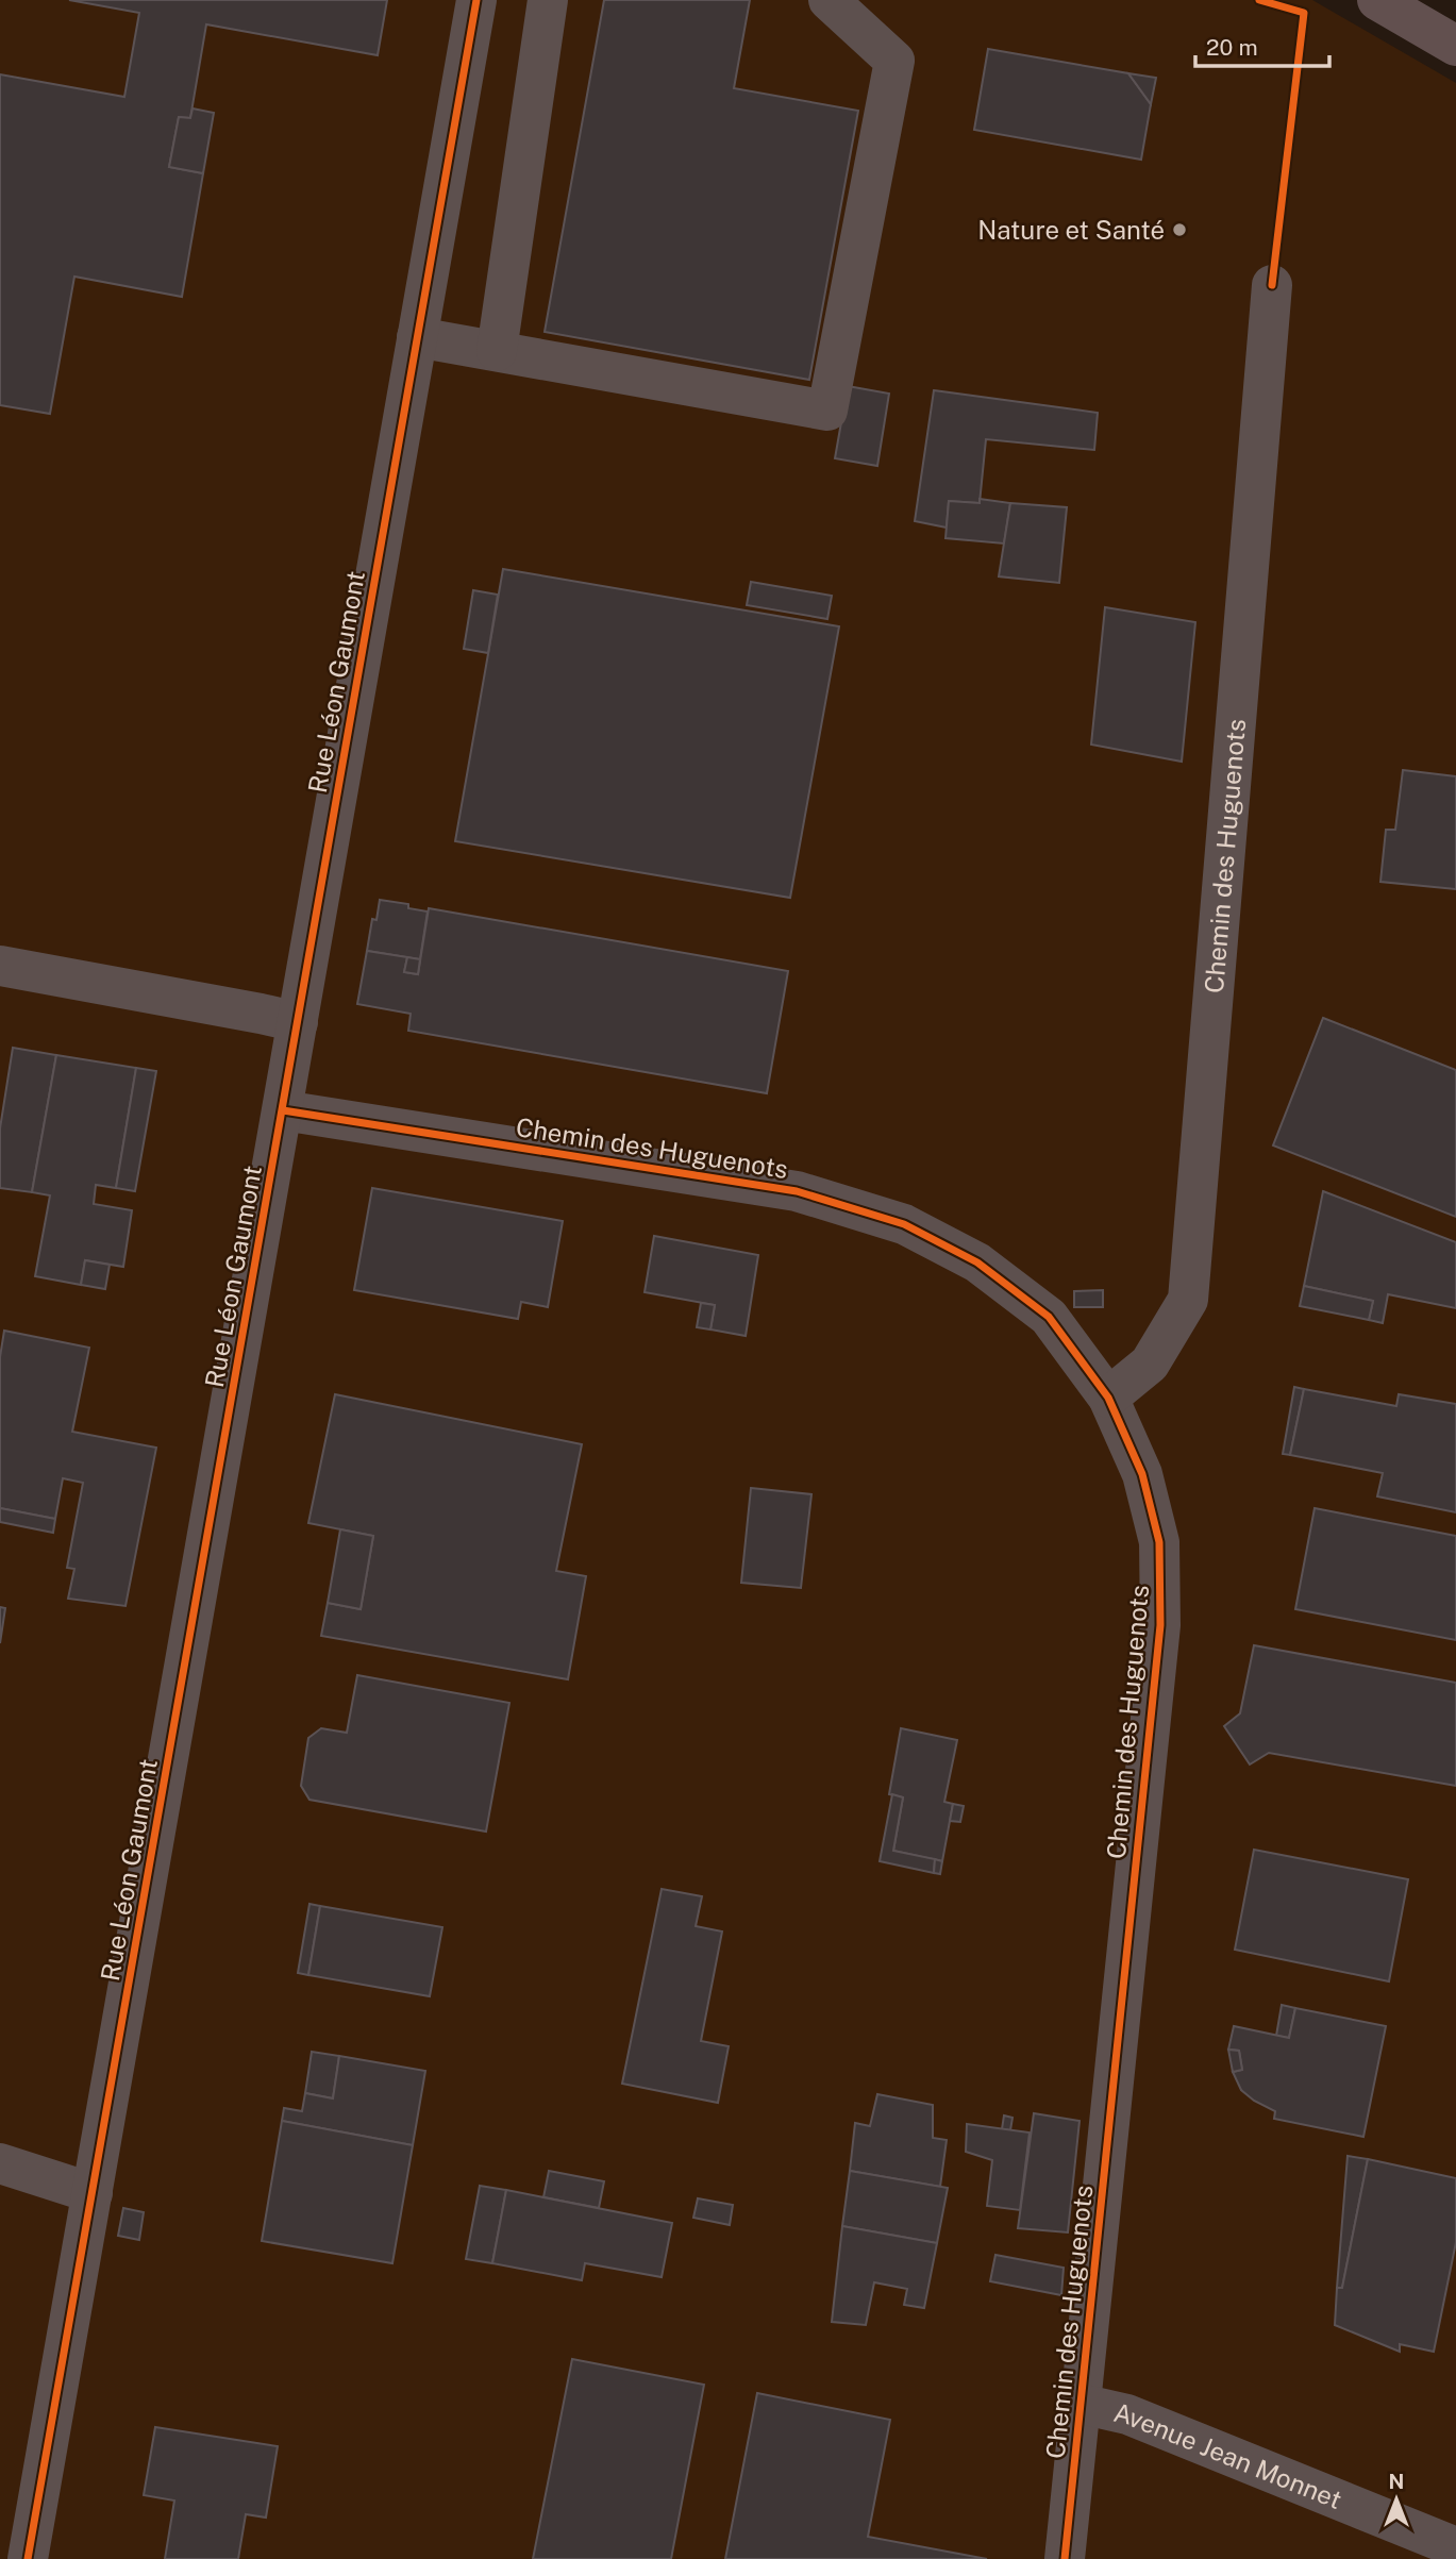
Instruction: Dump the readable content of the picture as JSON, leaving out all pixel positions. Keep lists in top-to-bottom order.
{
  "streets": {
    "street": ["Rue Léon Gaumont", "Chemin des Huguenots", "Avenue Jean Monnet"]
  },
  "crossings": [
    ["Rue Léon Gaumont", "Chemin des Huguenots"],
    ["Chemin des Huguenots", "Avenue Jean Monnet"]
  ],
  "places": ["Nature et Santé"],
  "scale_bar": "20 m",
  "north": "top"
}
